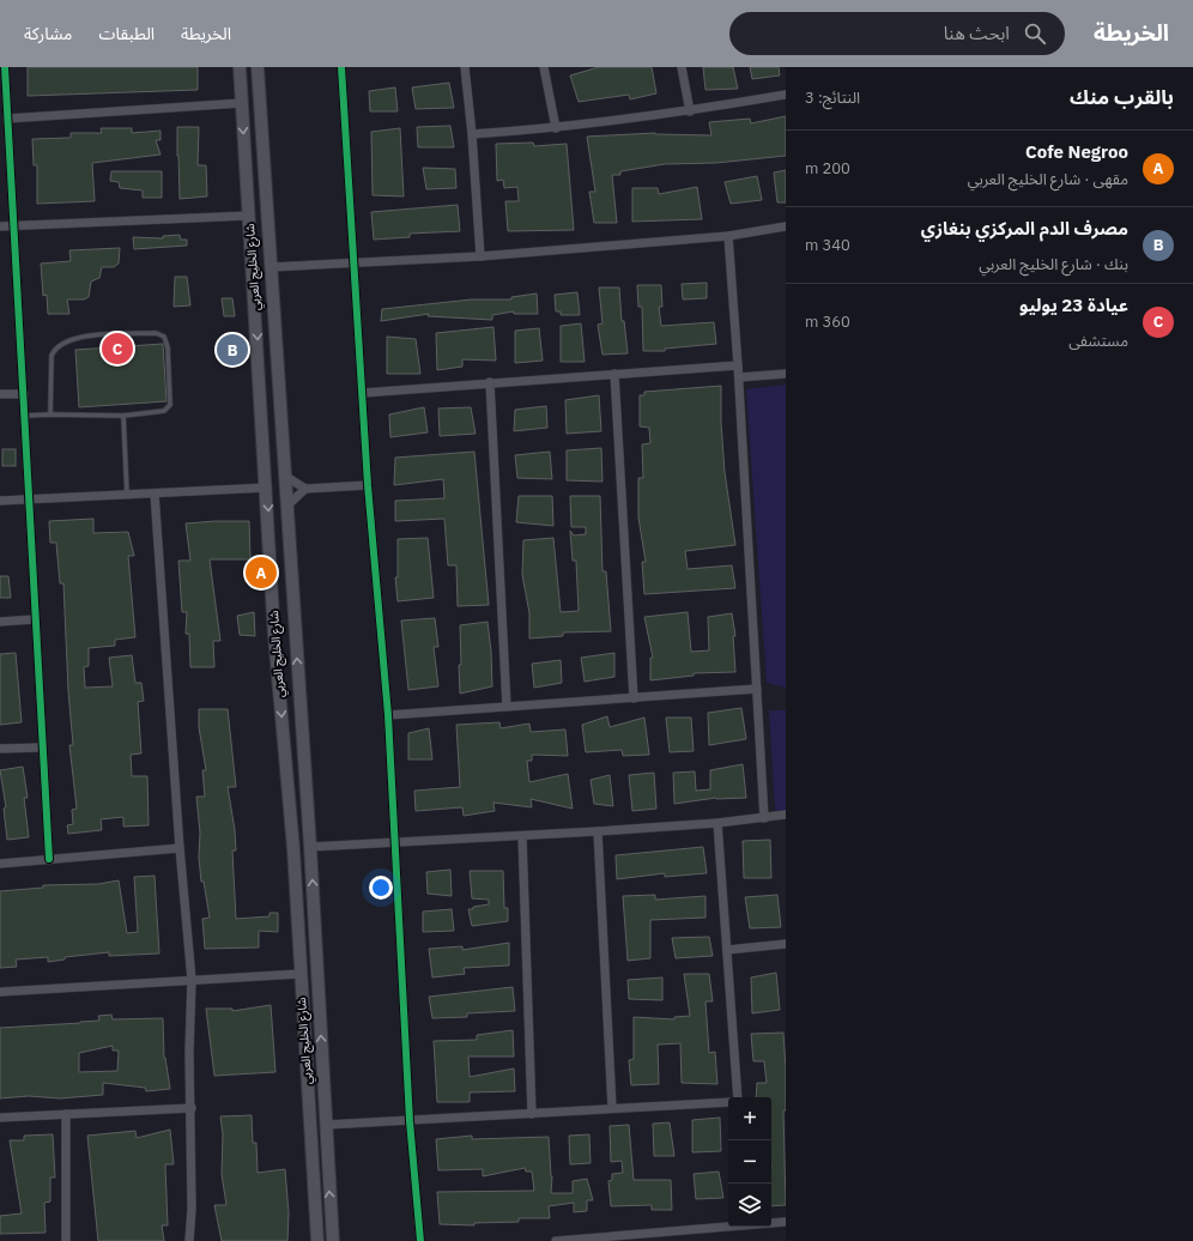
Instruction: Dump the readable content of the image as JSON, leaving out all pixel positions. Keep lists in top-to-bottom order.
{
  "streets": {
    "main road": ["شارع الخليج العربي"]
  },
  "page": {
    "header": "الخريطة",
    "search": "ابحث هنا",
    "nav": ["الخريطة", "الطبقات", "مشاركة"],
    "heading": ["بالقرب منك", "النتائج: 3"],
    "list": [
      {
        "mark": "A",
        "name": "Cofe Negroo",
        "note": "مقهى · شارع الخليج العربي",
        "value": "200 m"
      },
      {
        "mark": "B",
        "name": "مصرف الدم المركزي بنغازي",
        "note": "بنك · شارع الخليج العربي",
        "value": "340 m"
      },
      {
        "mark": "C",
        "name": "عيادة 23 يوليو",
        "note": "مستشفى",
        "value": "360 m"
      }
    ],
    "pins": ["C", "B", "A"],
    "map_buttons": ["+", "−"]
  }
}
